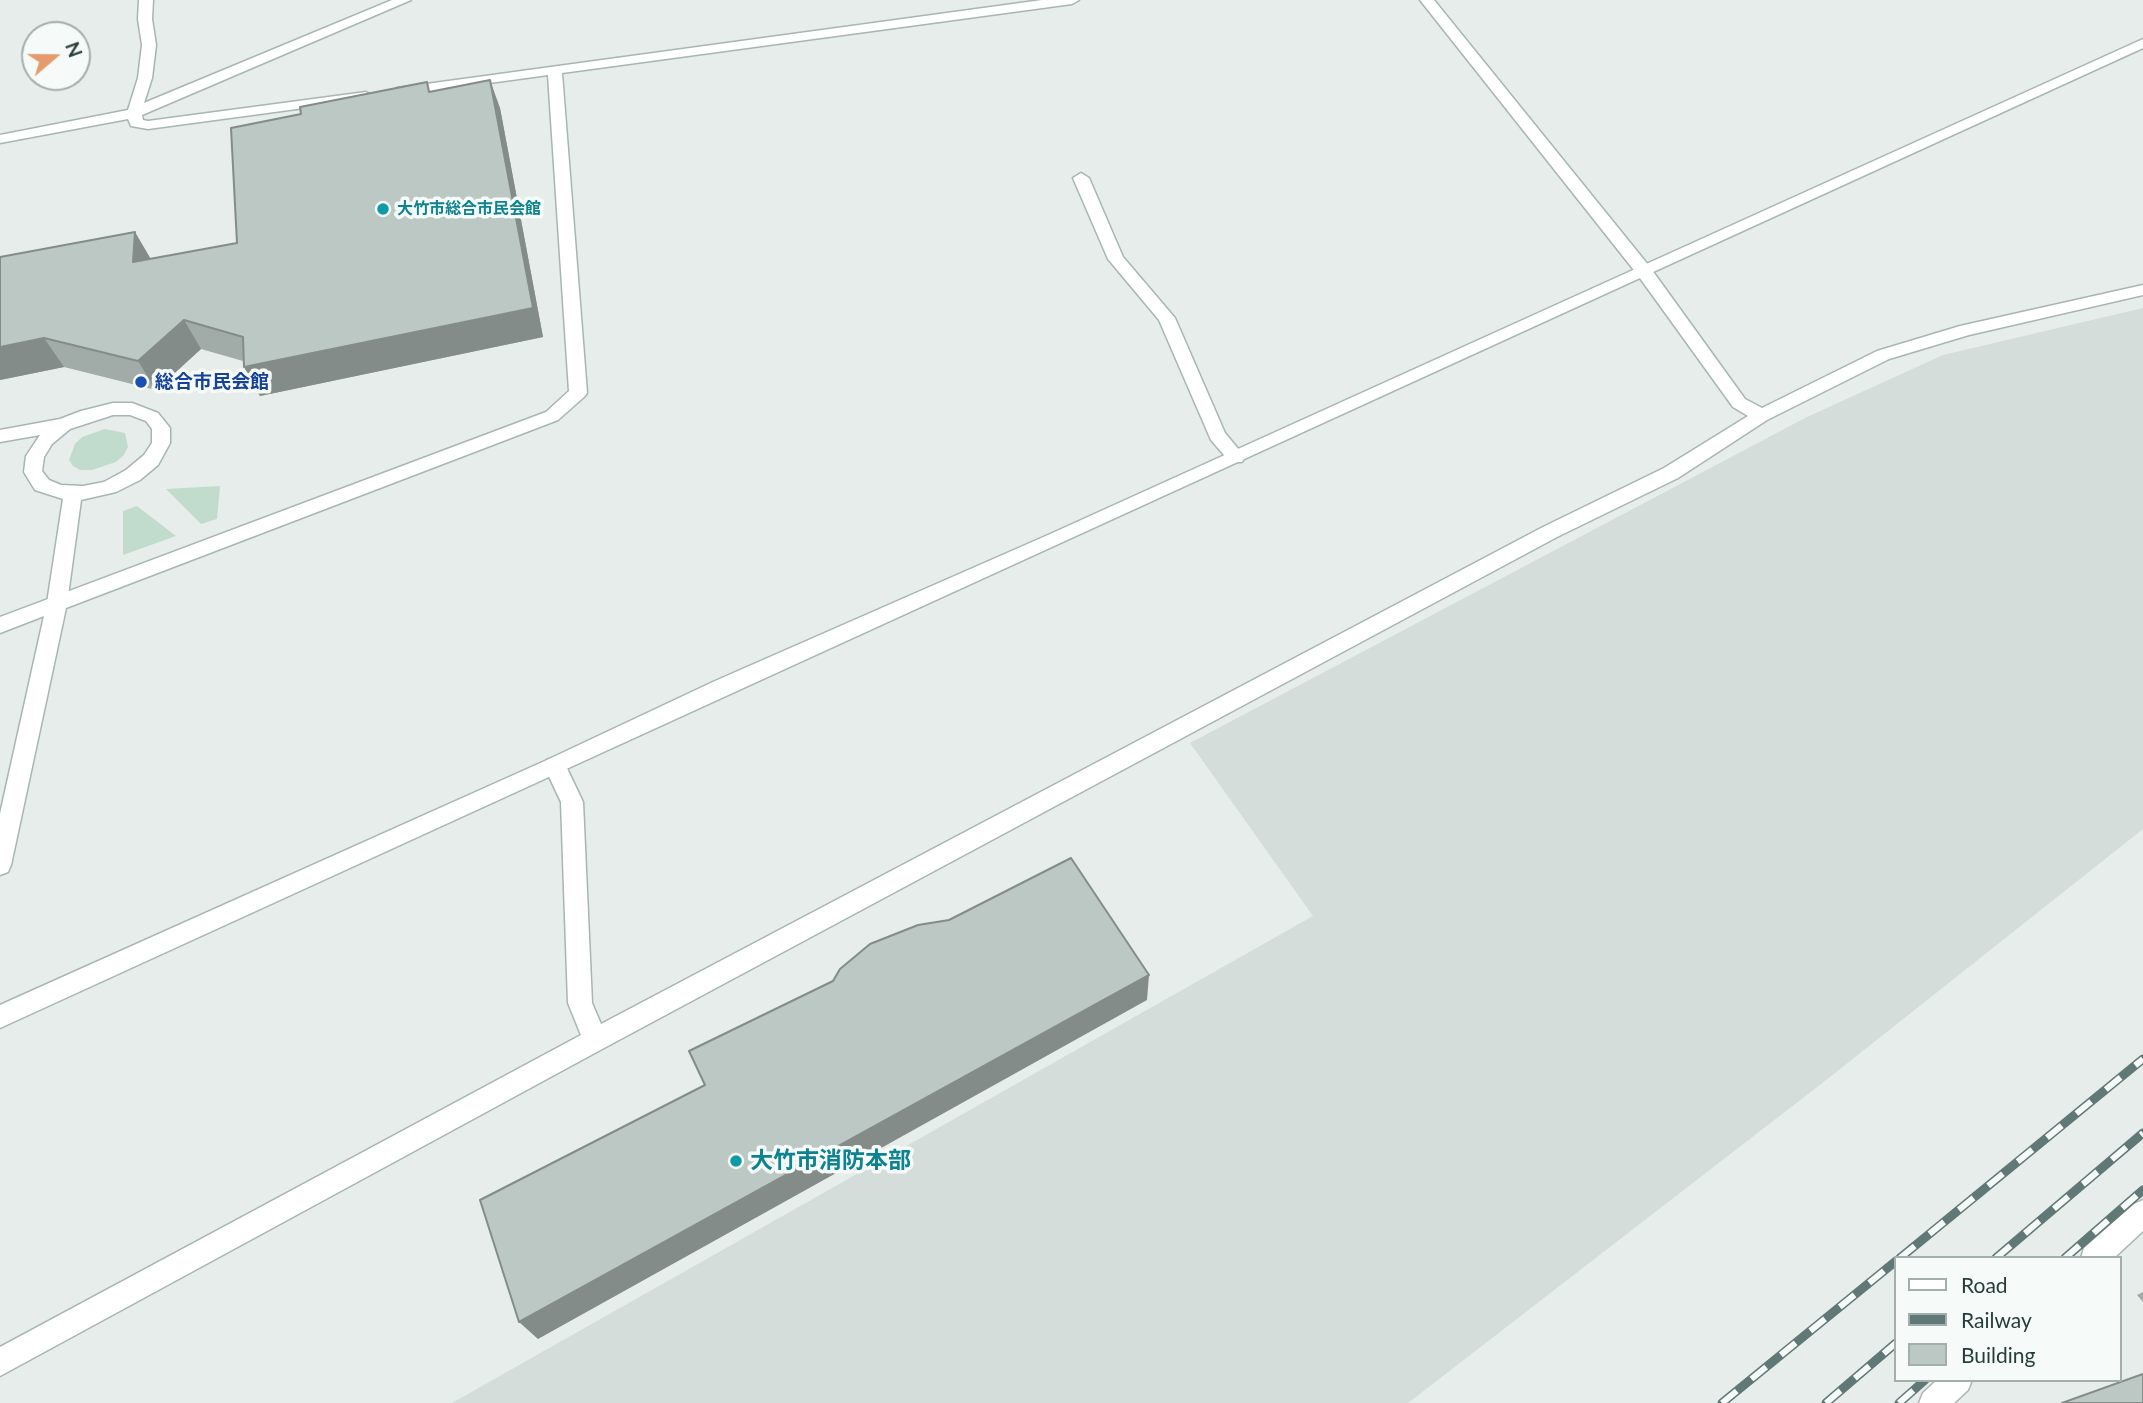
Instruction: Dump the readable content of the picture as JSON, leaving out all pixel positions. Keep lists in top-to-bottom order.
{
  "places": ["大竹市総合市民会館", "総合市民会館", "大竹市消防本部"],
  "legend": ["Road", "Railway", "Building"],
  "north": "right"
}
